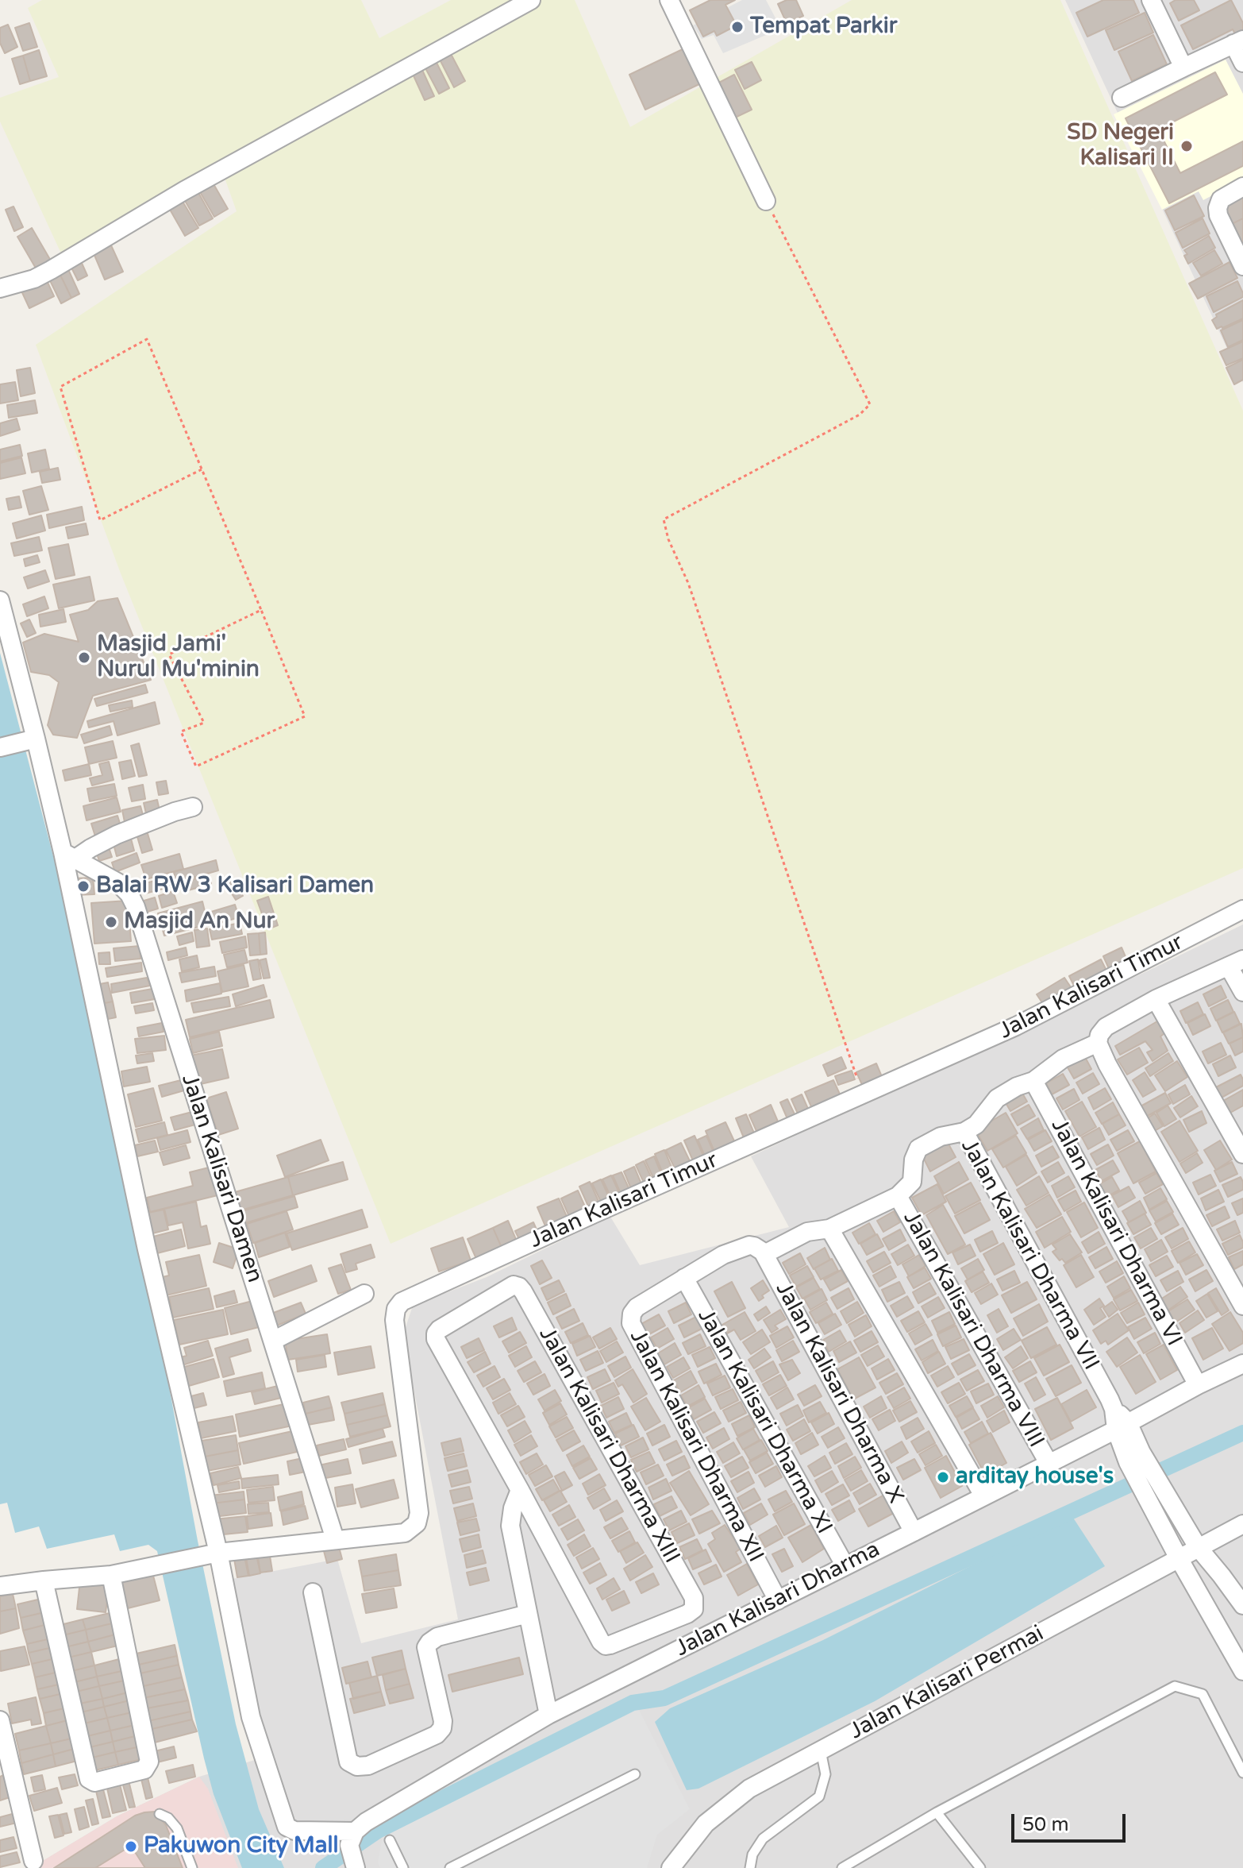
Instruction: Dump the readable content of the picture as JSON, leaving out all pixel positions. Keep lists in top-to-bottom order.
{
  "streets": {
    "street": [
      "Jalan Kalisari Timur",
      "Jalan Kalisari Damen",
      "Jalan Kalisari Dharma VI",
      "Jalan Kalisari Dharma VII",
      "Jalan Kalisari Dharma VIII",
      "Jalan Kalisari Dharma X",
      "Jalan Kalisari Dharma XI",
      "Jalan Kalisari Dharma XIII",
      "Jalan Kalisari Dharma XII",
      "Jalan Kalisari Dharma",
      "Jalan Kalisari Permai"
    ]
  },
  "crossings": [
    ["Jalan Kalisari Timur", "Jalan Kalisari Damen"],
    ["Jalan Kalisari Dharma VI", "Jalan Kalisari Dharma"],
    ["Jalan Kalisari Dharma VII", "Jalan Kalisari Dharma VIII"],
    ["Jalan Kalisari Dharma VII", "Jalan Kalisari Dharma"],
    ["Jalan Kalisari Dharma VIII", "Jalan Kalisari Dharma"],
    ["Jalan Kalisari Dharma X", "Jalan Kalisari Dharma XII"],
    ["Jalan Kalisari Dharma X", "Jalan Kalisari Dharma"],
    ["Jalan Kalisari Dharma XI", "Jalan Kalisari Dharma XII"],
    ["Jalan Kalisari Dharma XI", "Jalan Kalisari Dharma"],
    ["Jalan Kalisari Dharma XII", "Jalan Kalisari Dharma"]
  ],
  "places": [
    "Tempat Parkir",
    "SD Negeri Kalisari II",
    "Masjid Jami' Nurul Mu'minin",
    "Balai RW 3 Kalisari Damen",
    "Masjid An Nur",
    "arditay house's",
    "Pakuwon City Mall"
  ],
  "scale_bar": "50 m"
}
